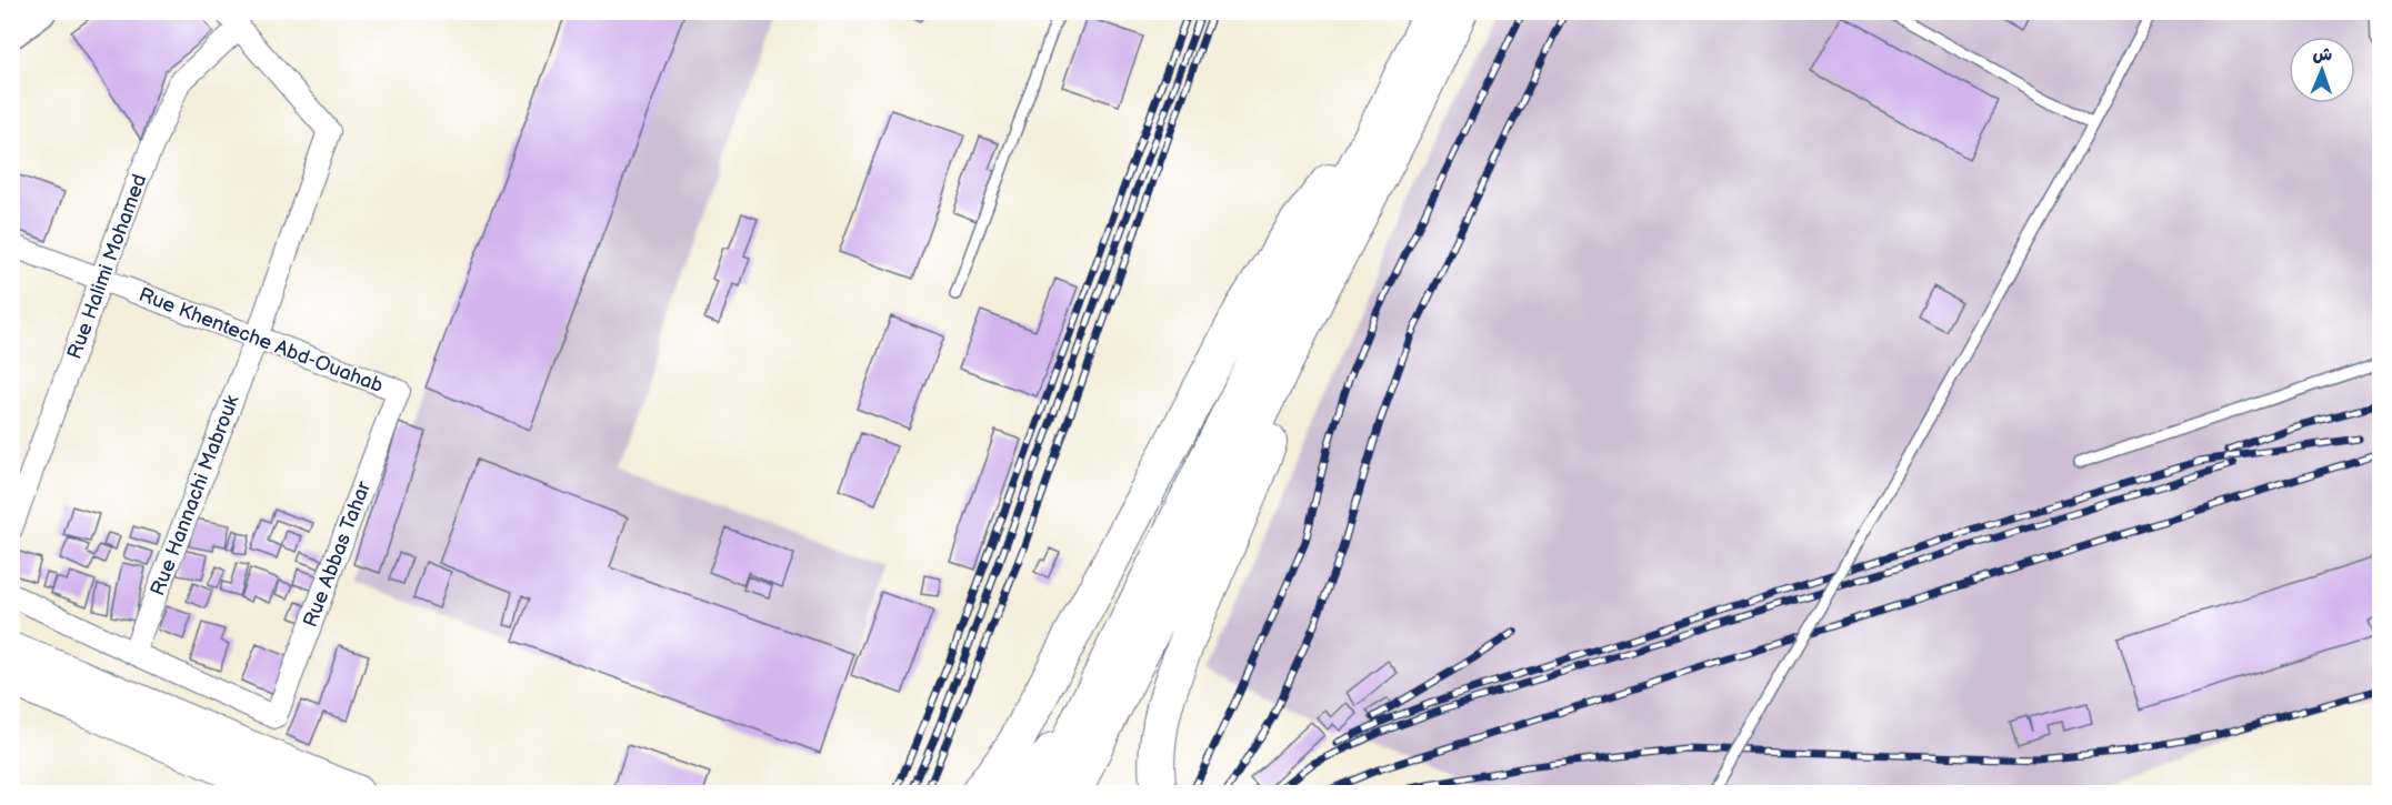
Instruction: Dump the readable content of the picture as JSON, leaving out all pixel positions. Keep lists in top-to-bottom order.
{
  "streets": {
    "street": [
      "Rue Halimi Mohamed",
      "Rue Khenteche Abd-Ouahab",
      "Rue Hannachi Mabrouk",
      "Rue Abbas Tahar"
    ]
  },
  "crossings": [
    ["Rue Halimi Mohamed", "Rue Khenteche Abd-Ouahab"],
    ["Rue Halimi Mohamed", "Rue Hannachi Mabrouk"],
    ["Rue Khenteche Abd-Ouahab", "Rue Hannachi Mabrouk"],
    ["Rue Khenteche Abd-Ouahab", "Rue Abbas Tahar"],
    ["Rue Hannachi Mabrouk", "Rue Abbas Tahar"]
  ],
  "north": "top"
}
